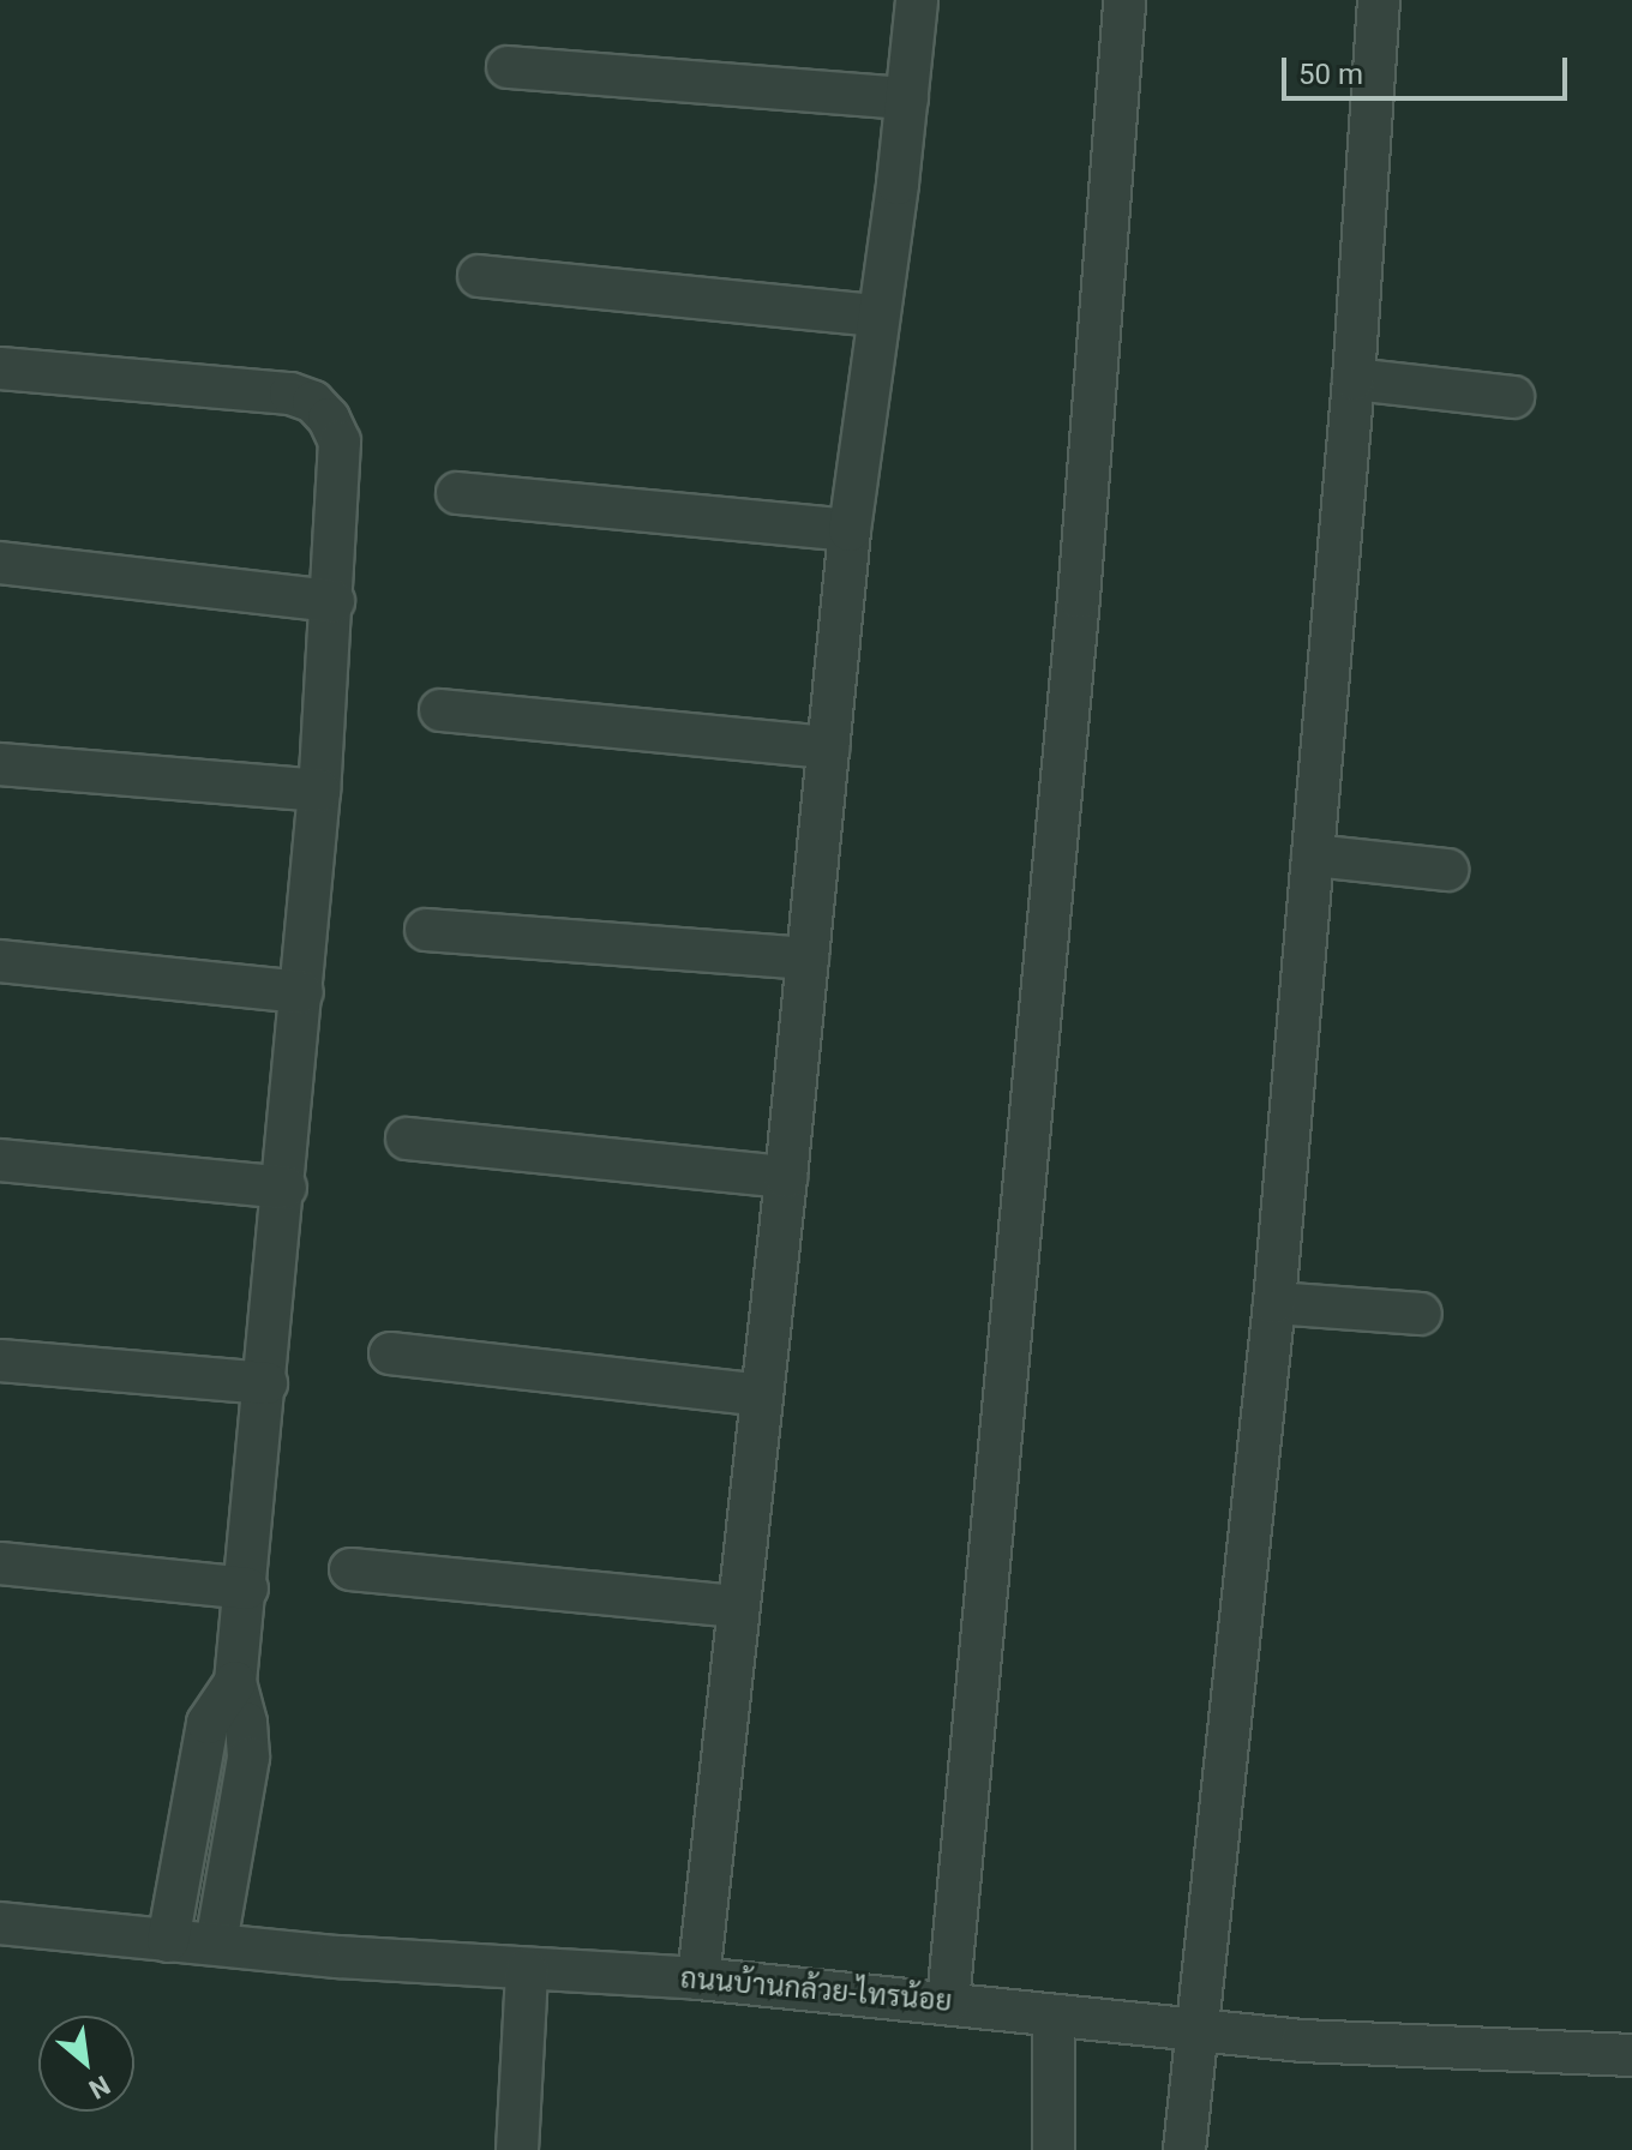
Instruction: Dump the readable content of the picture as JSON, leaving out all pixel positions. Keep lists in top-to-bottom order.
{
  "streets": {
    "street": ["ถนนบ้านกล้วย-ไทรน้อย"]
  },
  "scale_bar": "50 m",
  "north": "bottom right"
}
